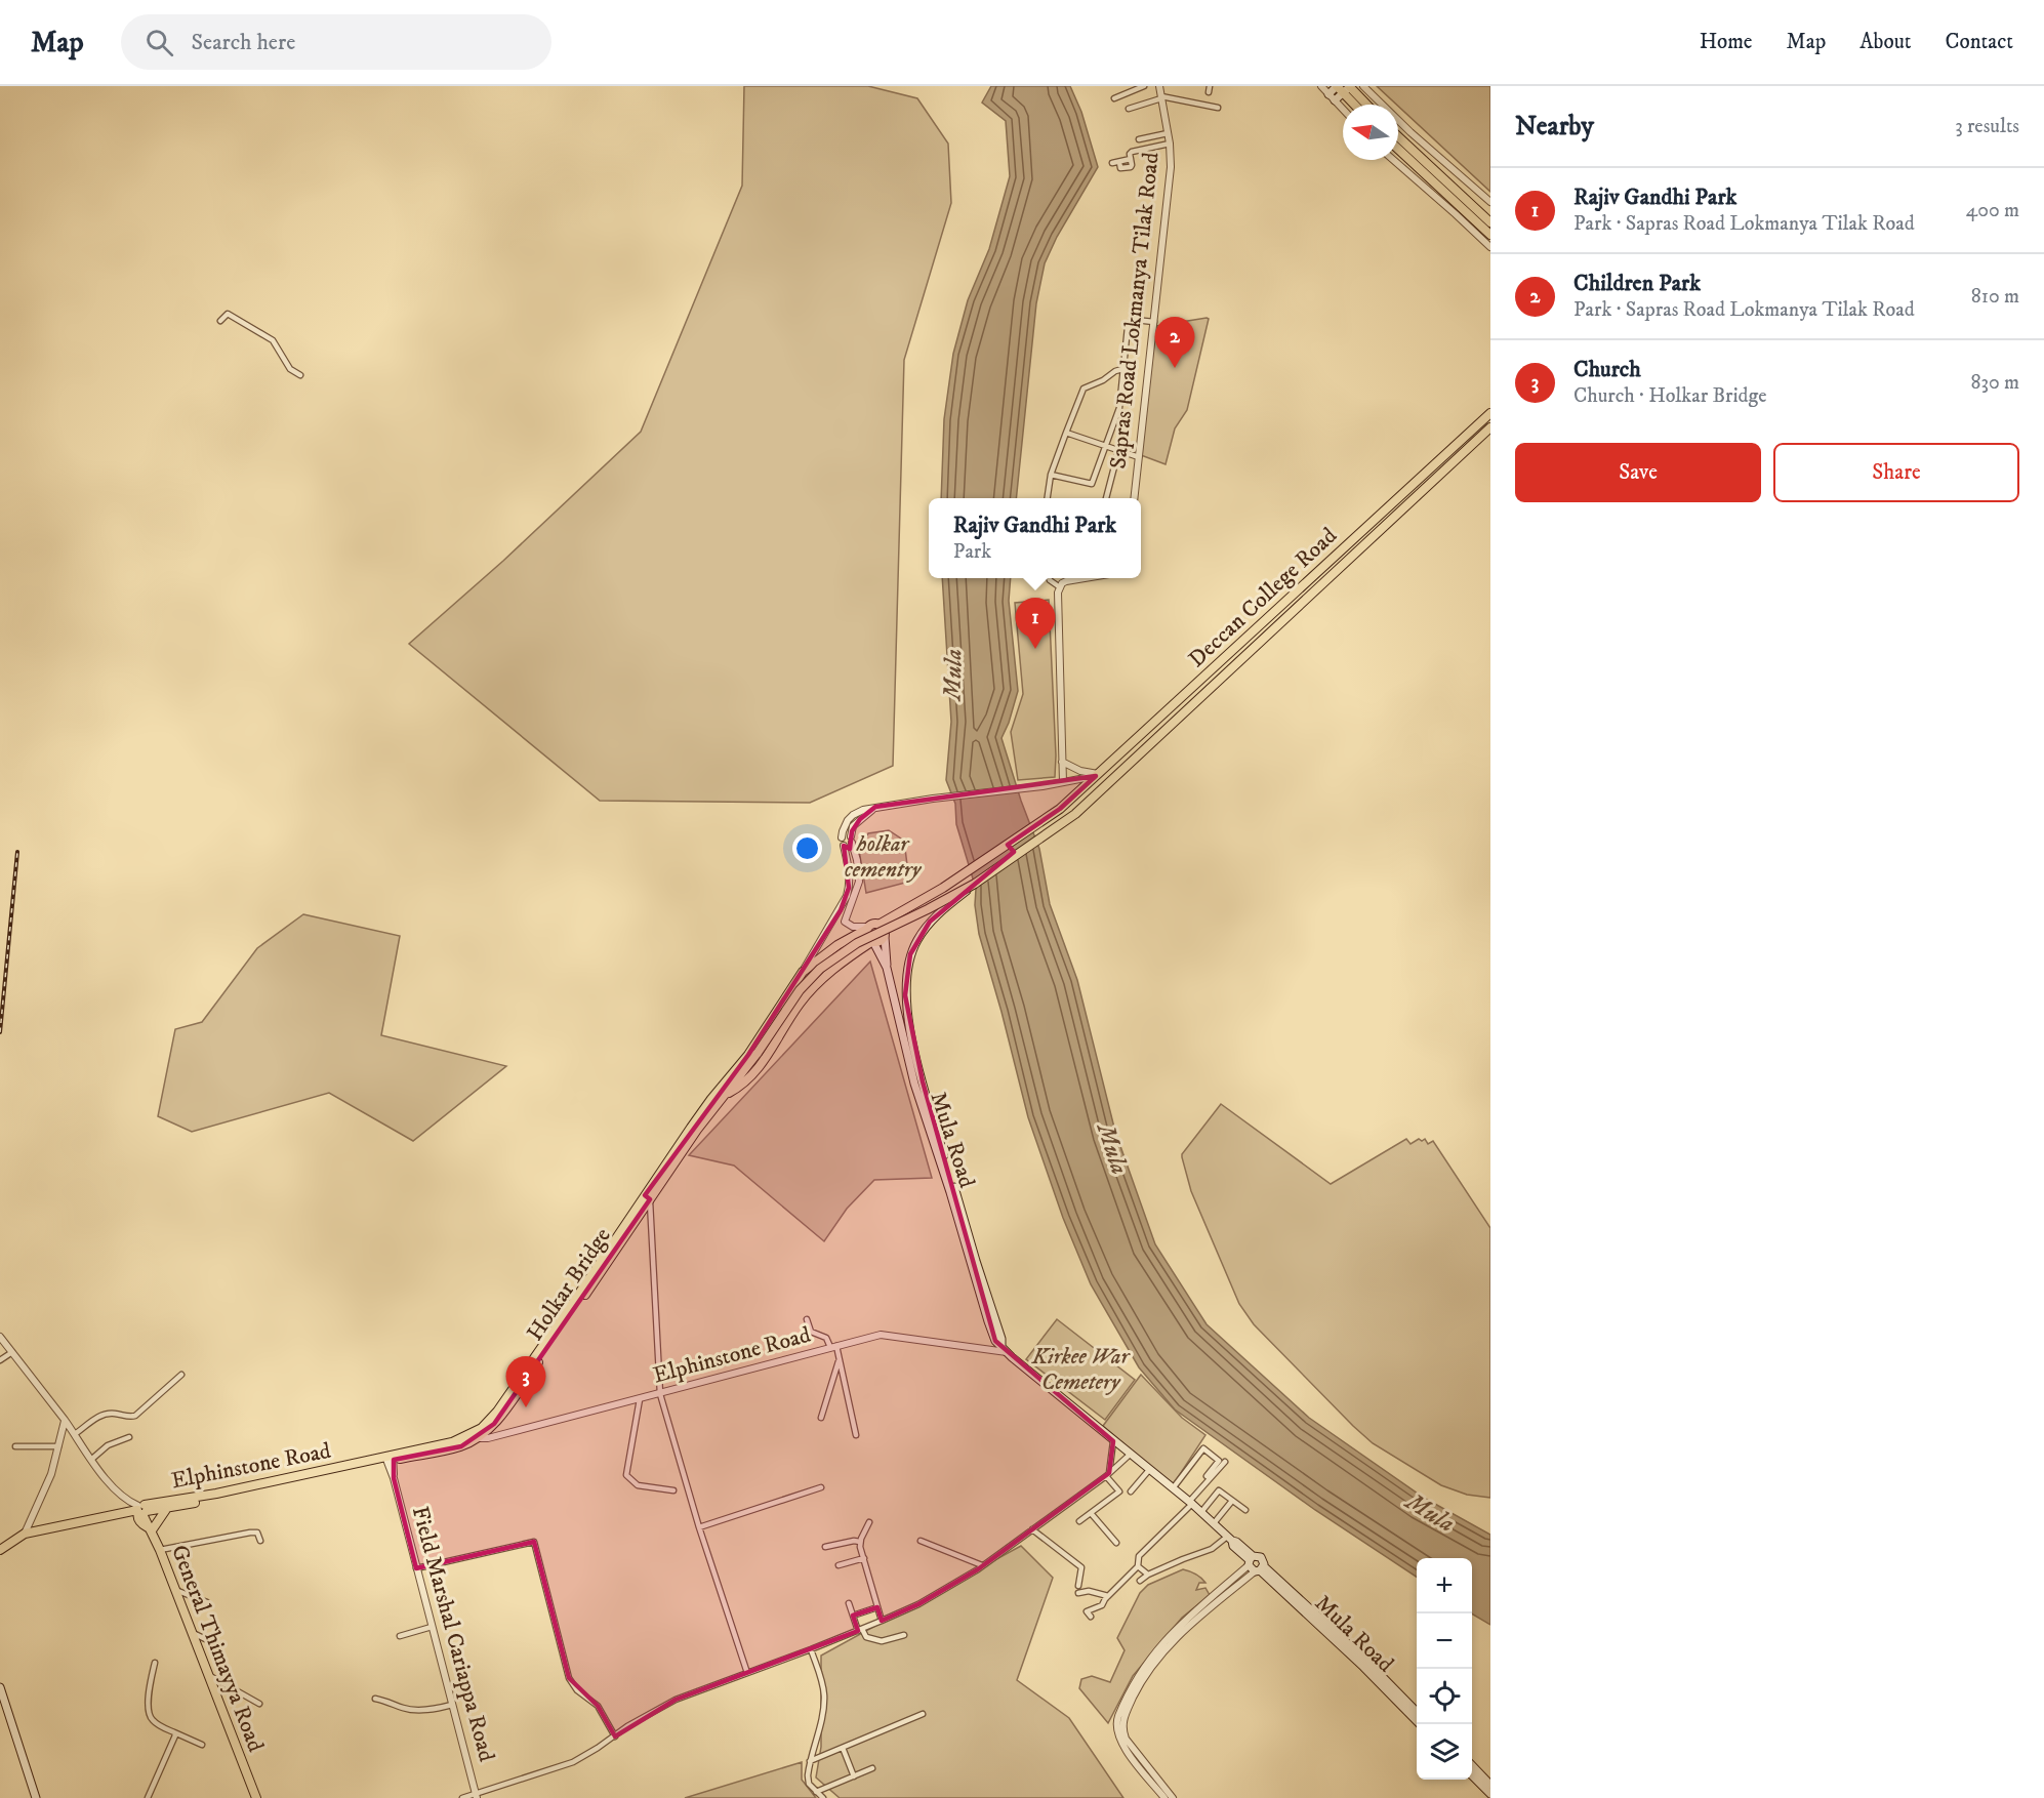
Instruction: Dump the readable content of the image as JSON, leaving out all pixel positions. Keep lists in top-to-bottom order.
{
  "streets": {
    "main road": [
      "Deccan College Road",
      "Mula Road",
      "Elphinstone Road",
      "General Thimayya Road"
    ],
    "street": ["Sapras Road Lokmanya Tilak Road", "Field Marshal Cariappa Road"]
  },
  "crossings": [
    ["Deccan College Road", "Mula Road"],
    ["Mula Road", "Elphinstone Road"],
    ["Elphinstone Road", "Field Marshal Cariappa Road"],
    ["Elphinstone Road", "General Thimayya Road"]
  ],
  "water": ["Mula"],
  "parks": ["holkar cementry", "Kirkee War Cemetery"],
  "north": "left",
  "page": {
    "header": "Map",
    "search": "Search here",
    "nav": [
      "Home",
      "Map",
      "About",
      "Contact"
    ],
    "heading": ["Nearby", "3 results"],
    "list": [
      {
        "mark": "1",
        "name": "Rajiv Gandhi Park",
        "note": "Park · Sapras Road Lokmanya Tilak Road",
        "value": "400 m"
      },
      {
        "mark": "2",
        "name": "Children Park",
        "note": "Park · Sapras Road Lokmanya Tilak Road",
        "value": "810 m"
      },
      {
        "mark": "3",
        "name": "Church",
        "note": "Church · Holkar Bridge",
        "value": "830 m"
      }
    ],
    "pins": ["2", "1", "3"],
    "buttons": ["Save", "Share"],
    "popup": ["Rajiv Gandhi Park", "Park"],
    "map_buttons": ["+", "−"]
  }
}
